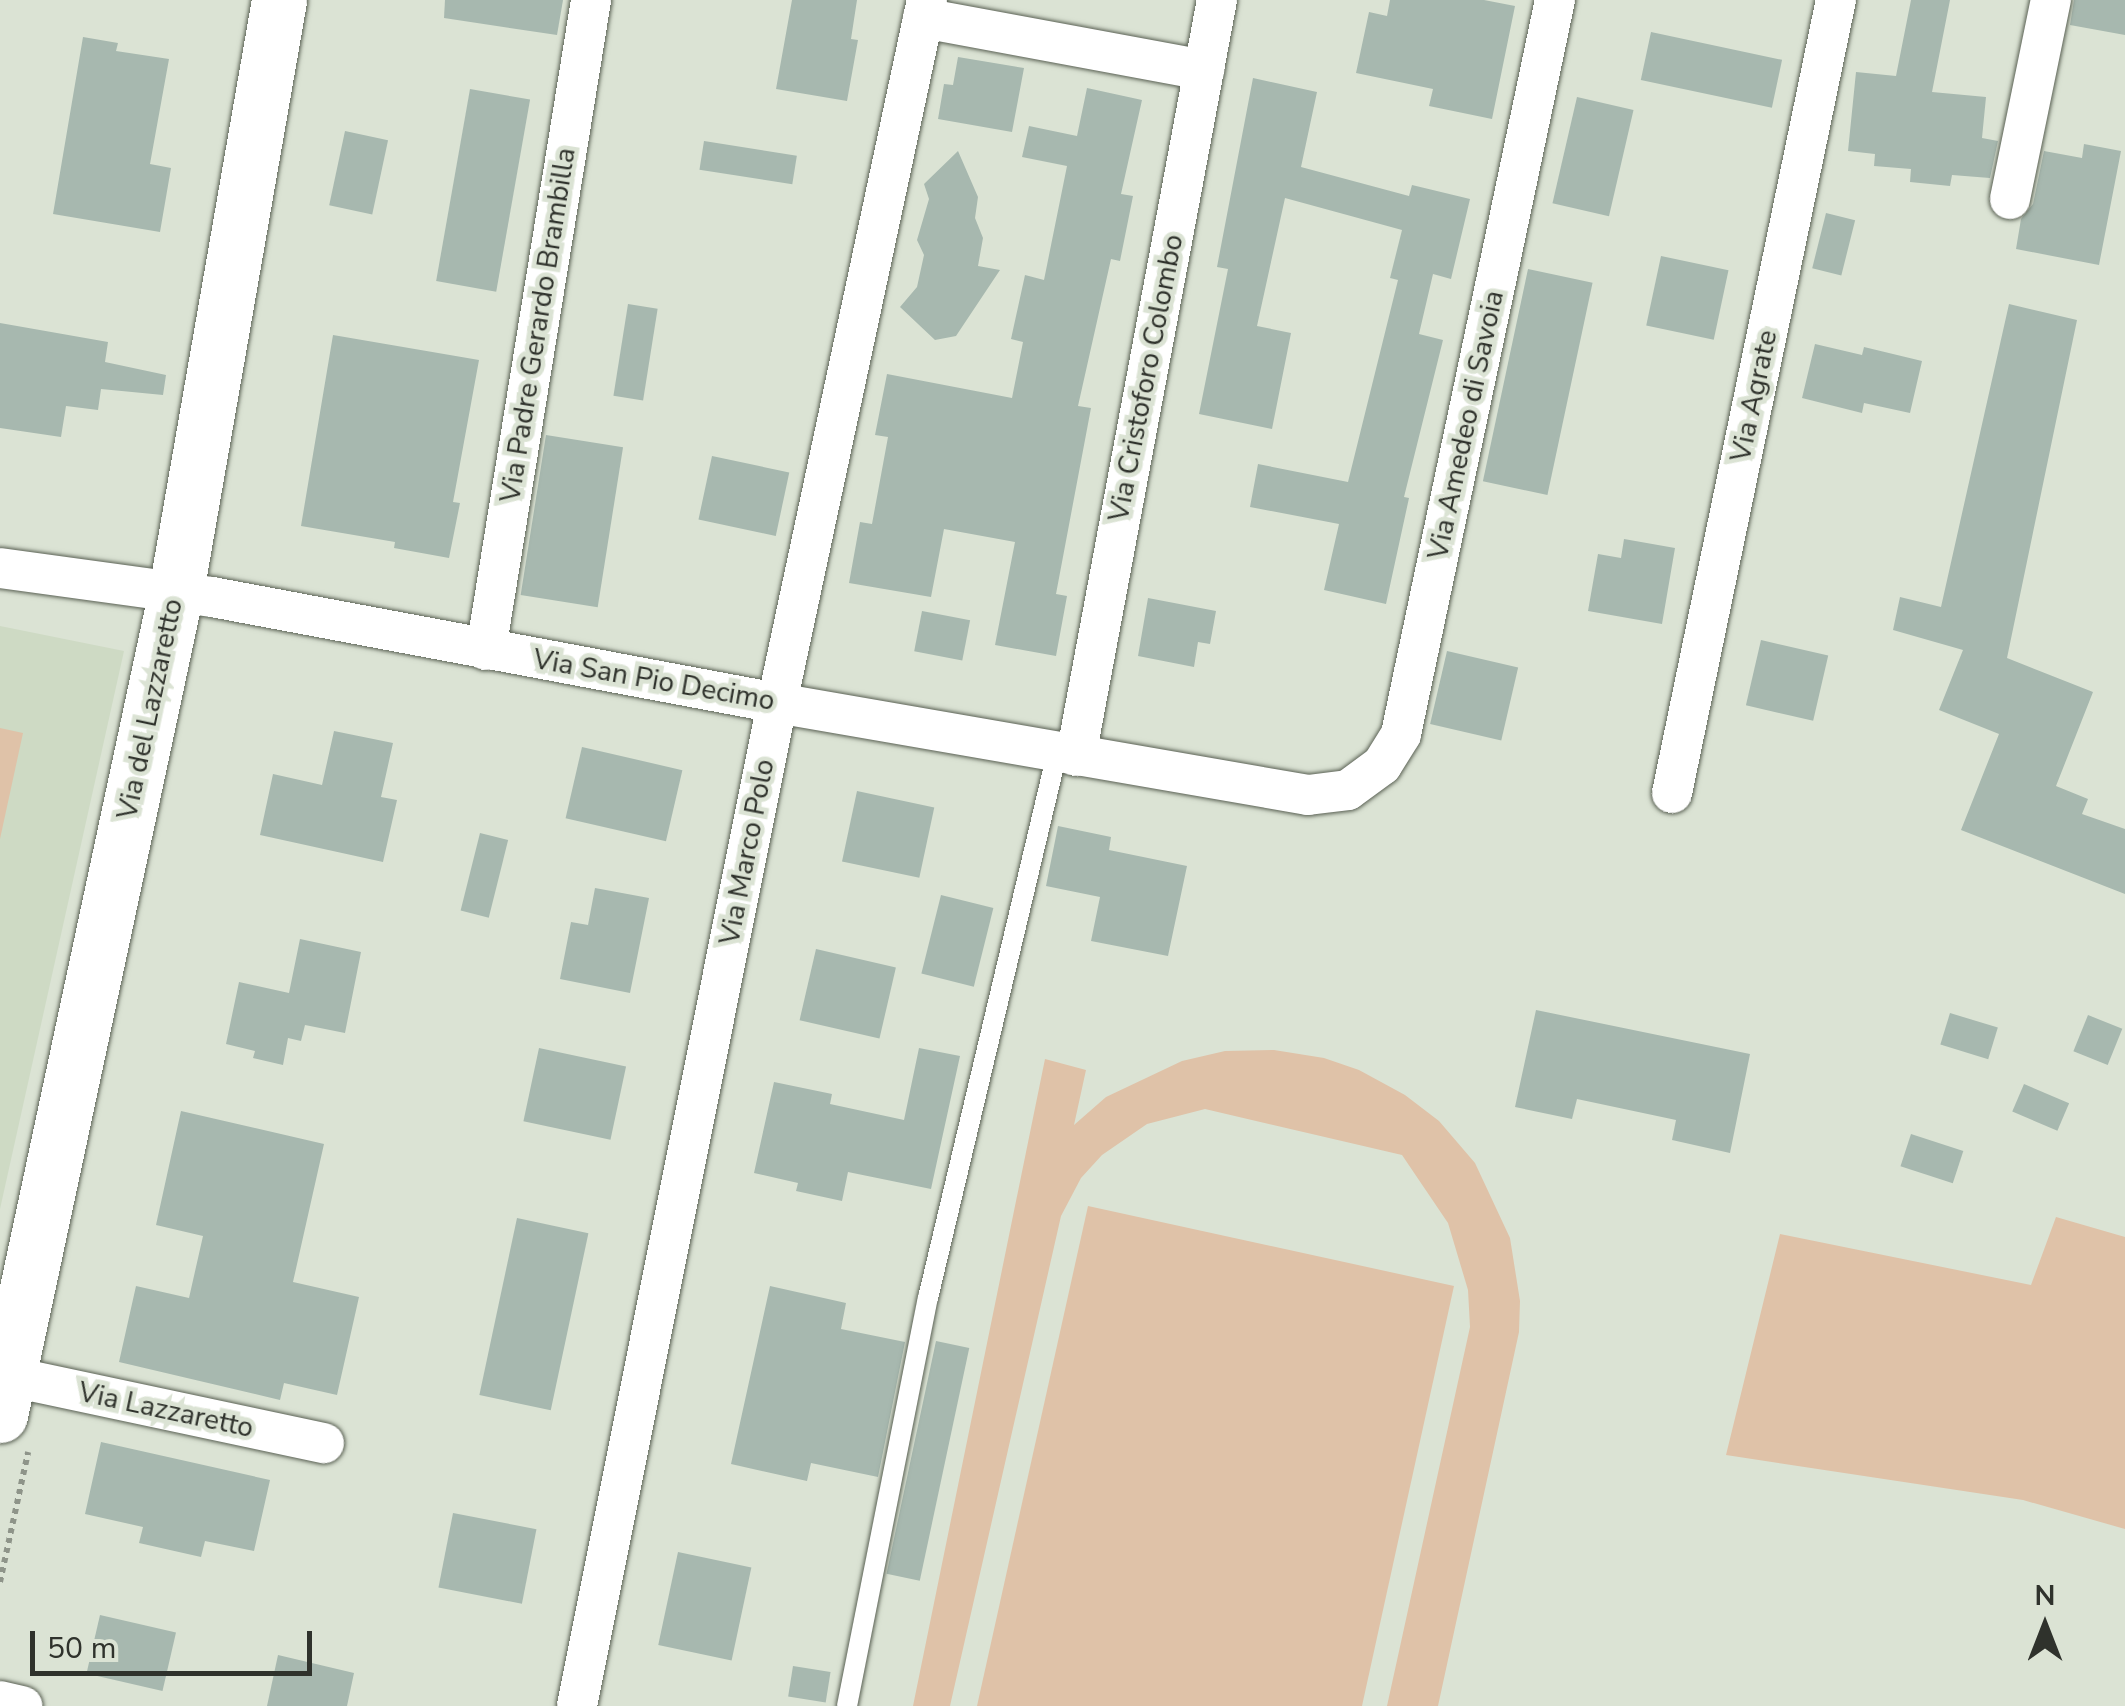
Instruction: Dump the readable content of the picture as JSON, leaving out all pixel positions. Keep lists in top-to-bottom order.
{
  "streets": {
    "street": [
      "Via Padre Gerardo Brambilla",
      "Via Cristoforo Colombo",
      "Via Agrate",
      "Via Amedeo di Savoia",
      "Via San Pio Decimo",
      "Via del Lazzaretto",
      "Via Marco Polo",
      "Via Lazzaretto"
    ]
  },
  "crossings": [
    ["Via Padre Gerardo Brambilla", "Via San Pio Decimo"],
    ["Via Cristoforo Colombo", "Via San Pio Decimo"],
    ["Via Amedeo di Savoia", "Via San Pio Decimo"],
    ["Via San Pio Decimo", "Via del Lazzaretto"],
    ["Via San Pio Decimo", "Via Marco Polo"],
    ["Via del Lazzaretto", "Via Lazzaretto"]
  ],
  "scale_bar": "50 m",
  "north": "top"
}
